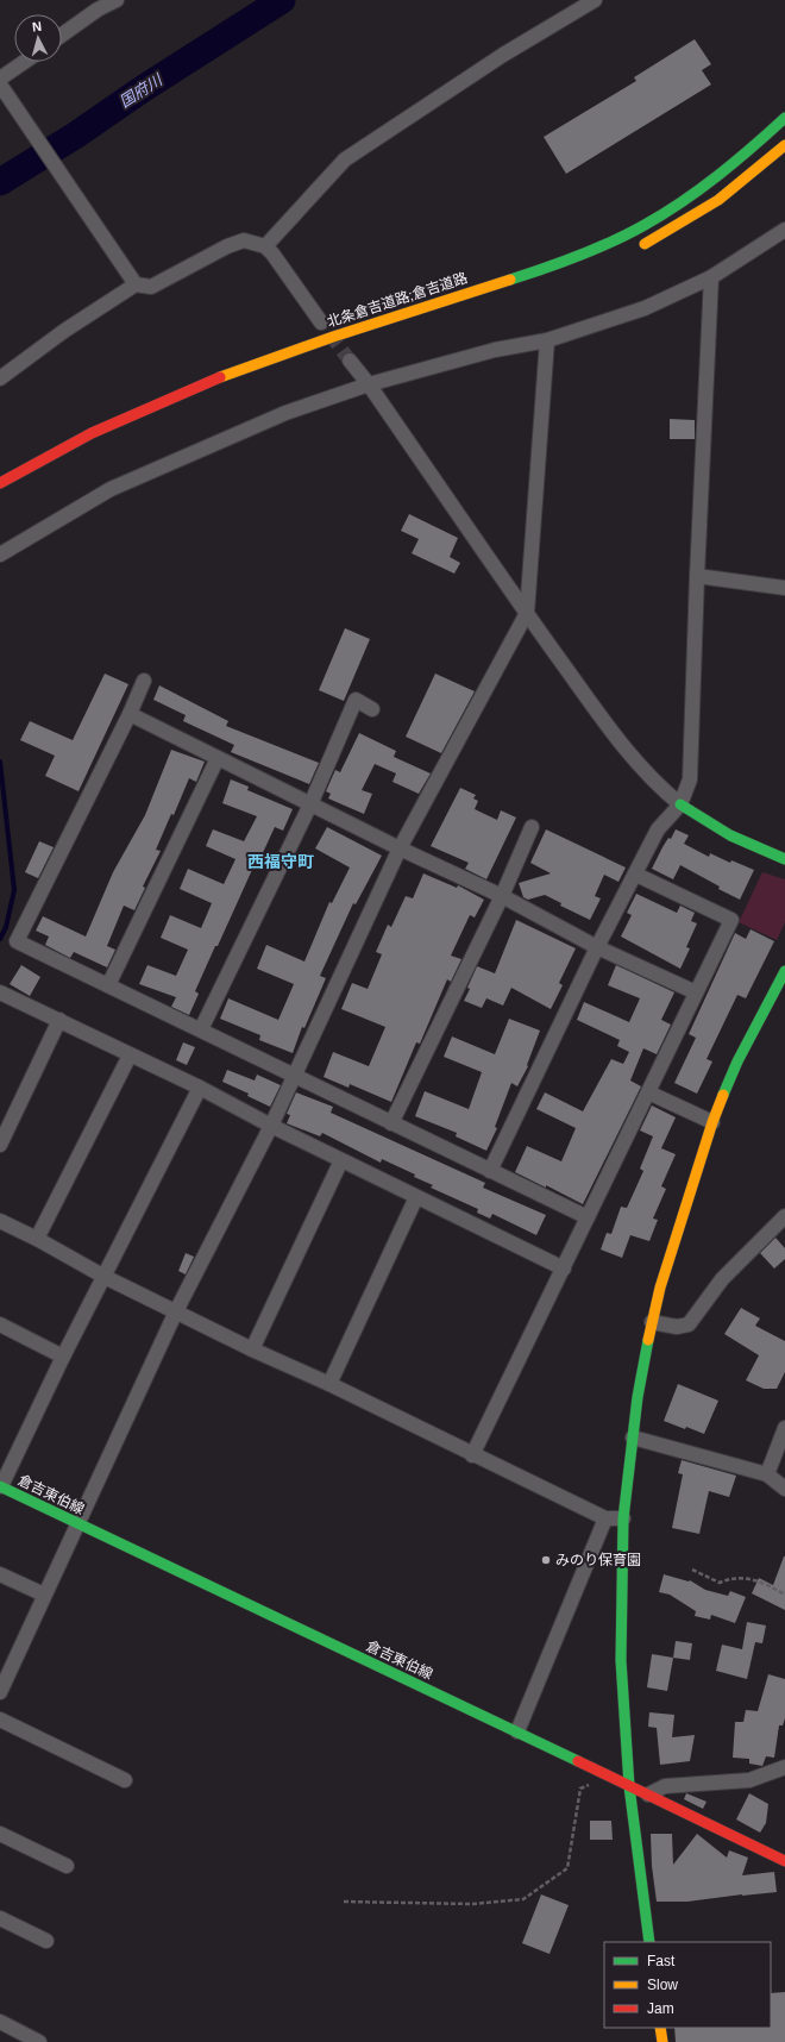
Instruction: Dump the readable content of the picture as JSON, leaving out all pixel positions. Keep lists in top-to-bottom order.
{
  "streets": {
    "main road": ["北条倉吉道路;倉吉道路", "倉吉東伯線"]
  },
  "districts": ["西福守町"],
  "water": ["国府川"],
  "places": ["みのり保育園"],
  "legend": ["Fast", "Slow", "Jam"],
  "north": "top"
}
